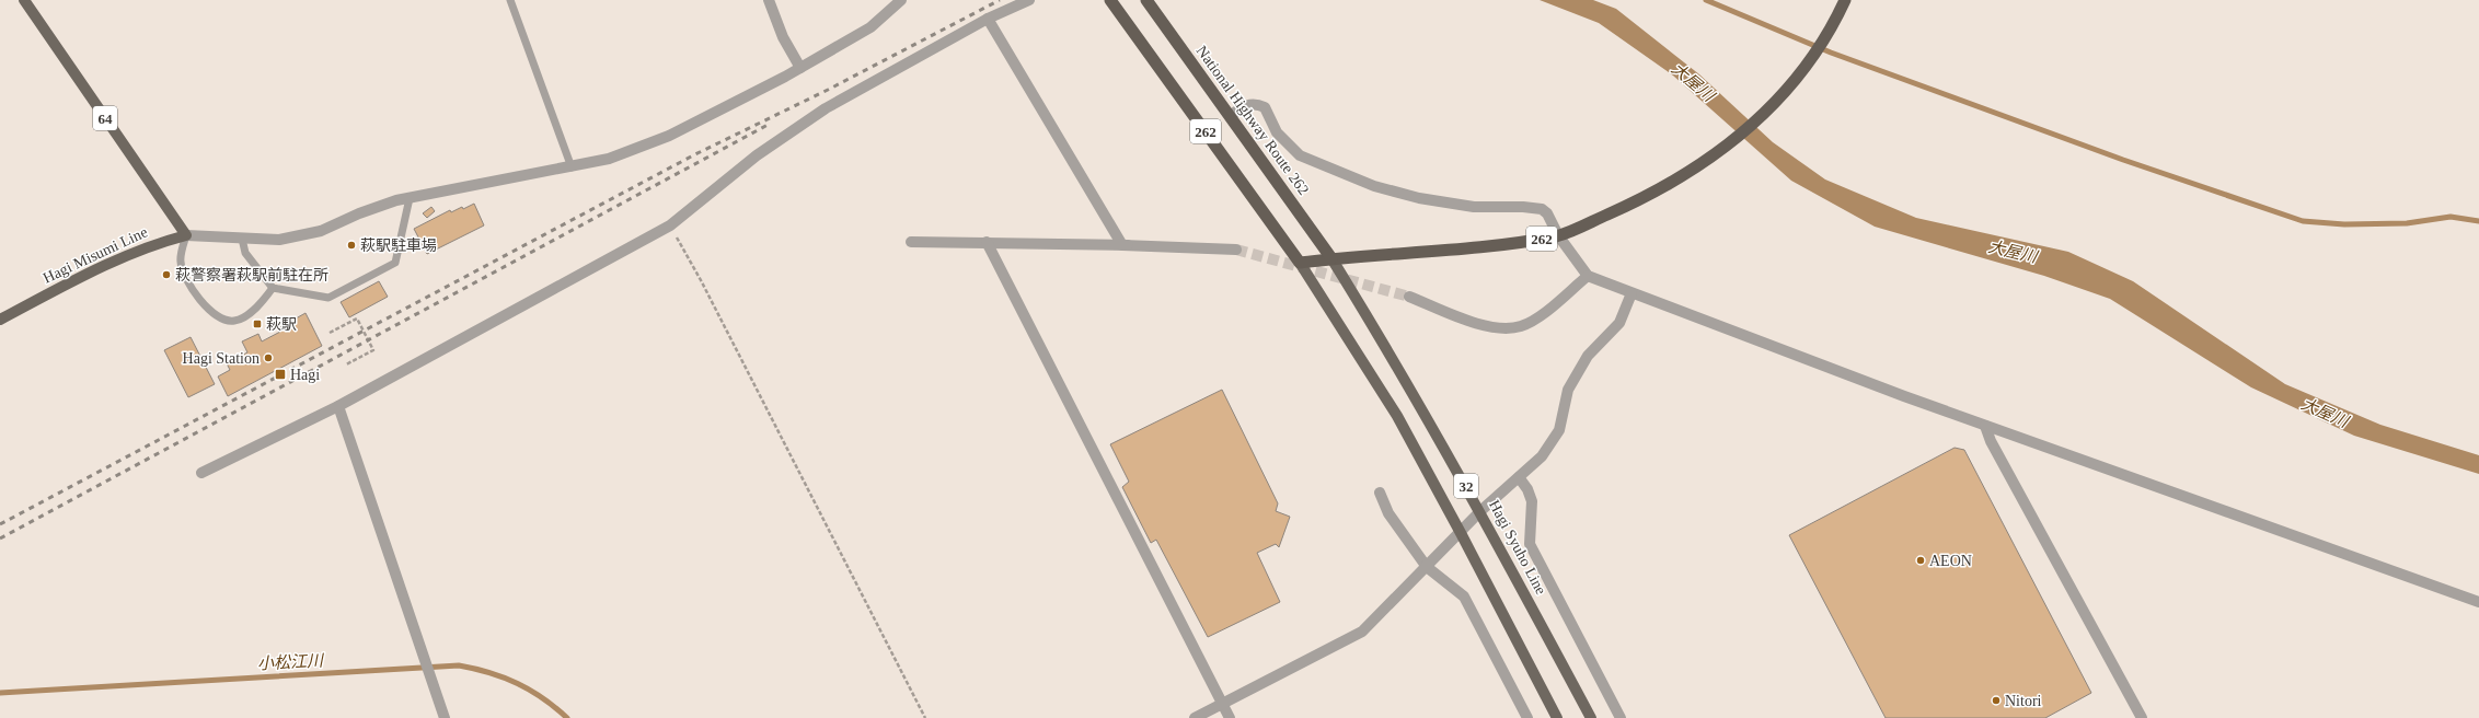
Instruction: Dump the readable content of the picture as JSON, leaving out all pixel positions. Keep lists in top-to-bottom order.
{
  "streets": {
    "highway": ["National Highway Route 262", "262"],
    "main road": [
      "64",
      "Hagi Misumi Line",
      "32",
      "Hagi Syuho Line"
    ]
  },
  "crossings": [
    ["64", "Hagi Misumi Line"],
    ["National Highway Route 262", "262"],
    ["National Highway Route 262", "Hagi Syuho Line"],
    ["262", "32"],
    ["262", "Hagi Syuho Line"]
  ],
  "water": ["大屋川", "小松江川"],
  "places": {
    "other": [
      "萩駅駐車場",
      "萩警察署萩駅前駐在所",
      "Hagi Station",
      "AEON",
      "Nitori"
    ],
    "transit": ["萩駅", "Hagi"]
  }
}
